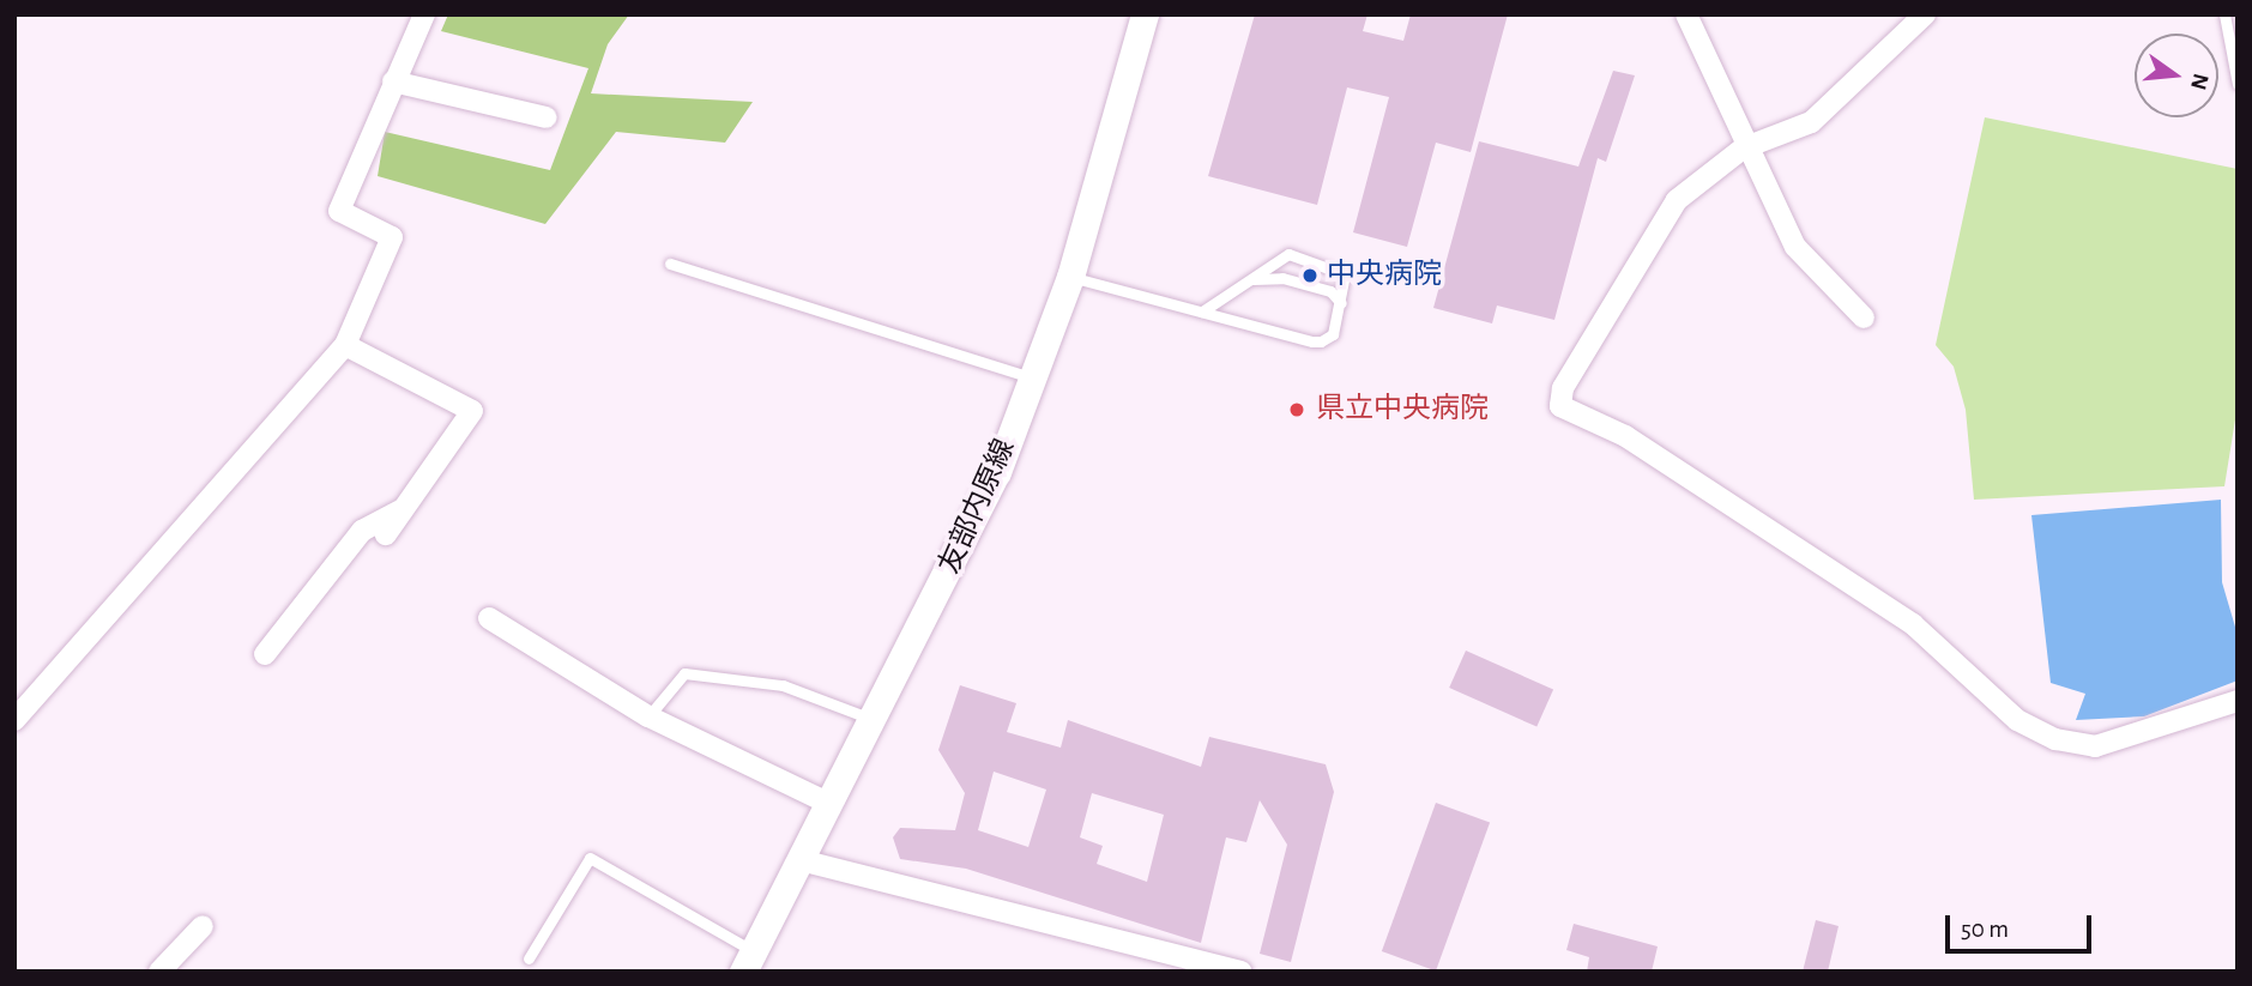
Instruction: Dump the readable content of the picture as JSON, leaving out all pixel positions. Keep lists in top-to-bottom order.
{
  "streets": {
    "main road": ["友部内原線"]
  },
  "places": ["中央病院", "県立中央病院"],
  "scale_bar": "50 m",
  "north": "right"
}
